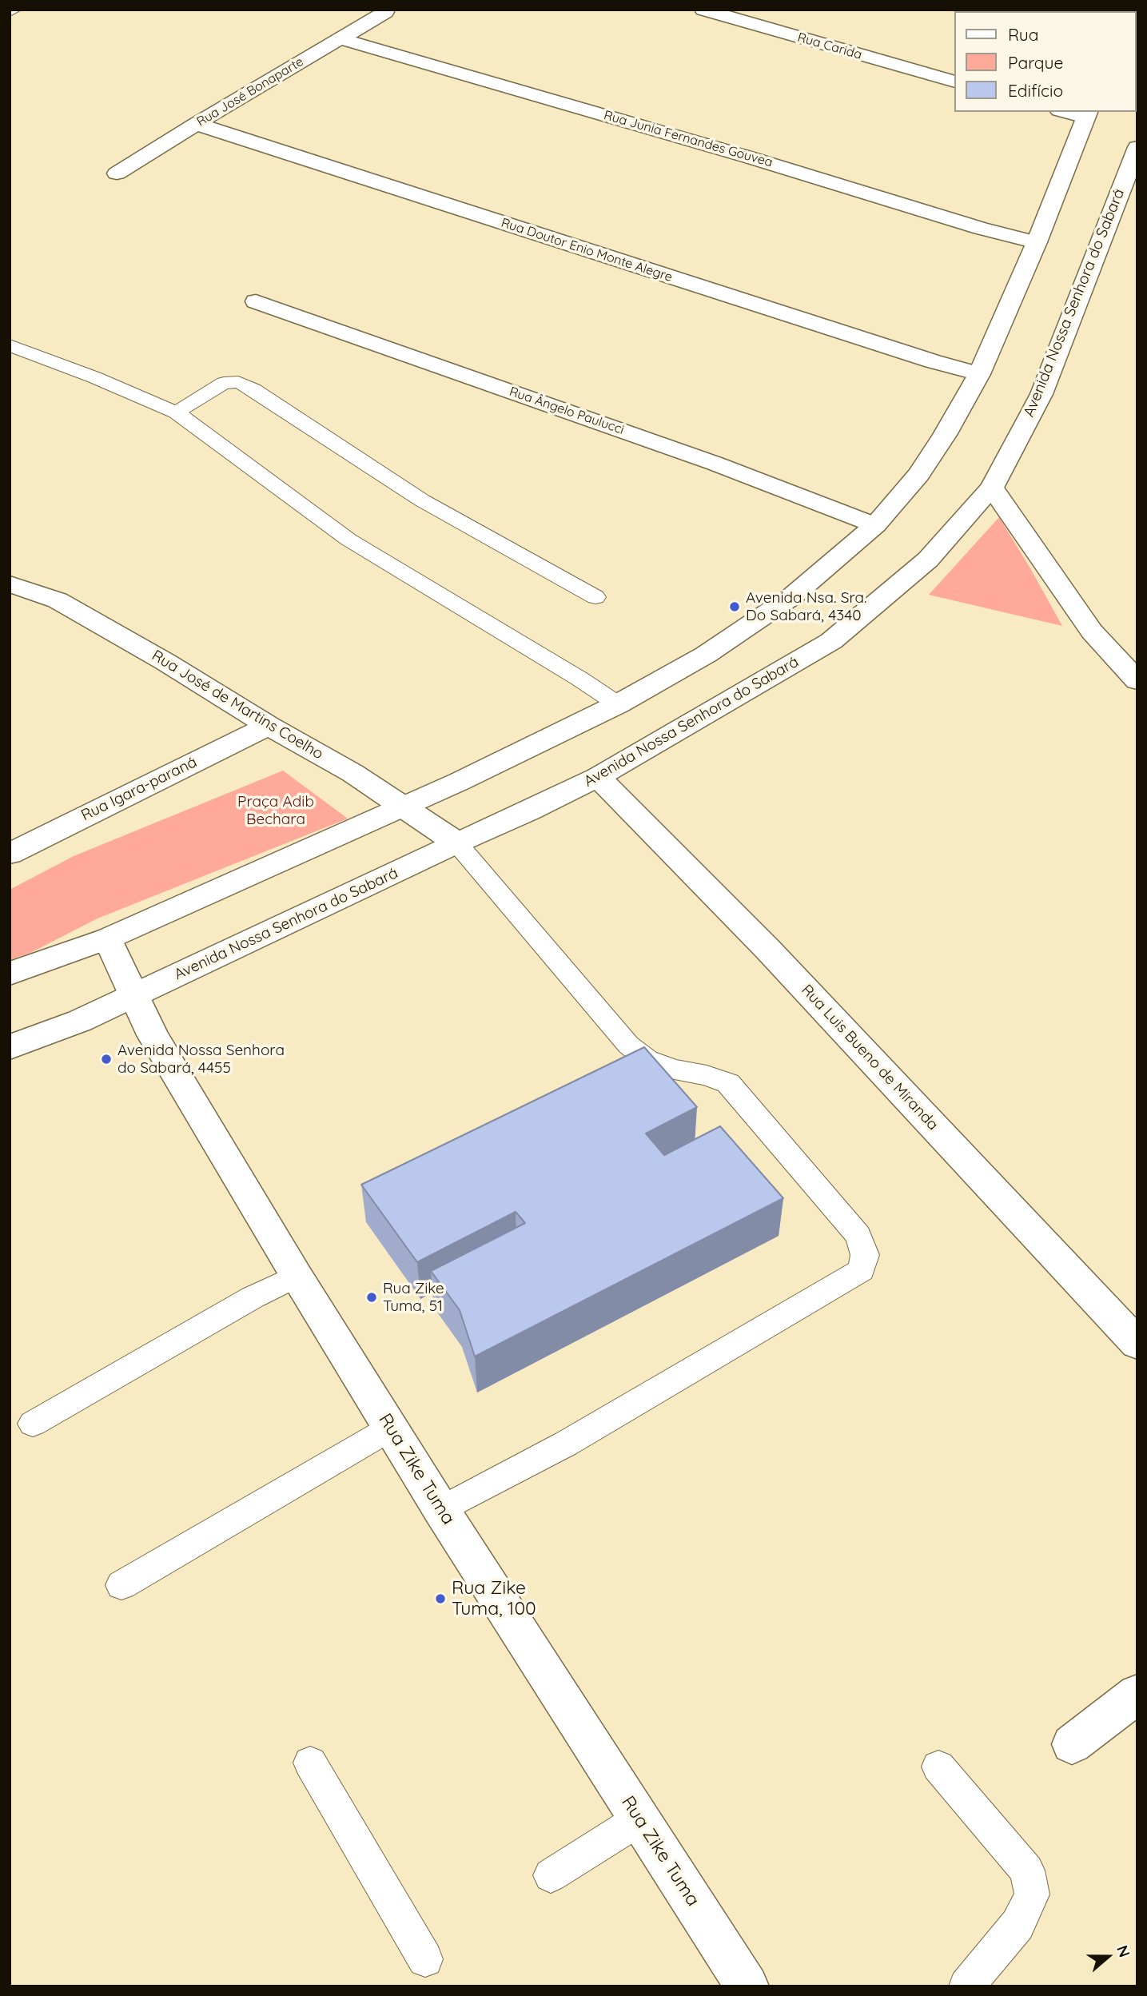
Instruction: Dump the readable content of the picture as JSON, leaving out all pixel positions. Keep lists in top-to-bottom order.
{
  "streets": {
    "street": [
      "Rua Carida",
      "Rua José Bonaparte",
      "Rua Junia Fernandes Gouvea",
      "Rua Doutor Enio Monte Alegre",
      "Avenida Nossa Senhora do Sabará",
      "Rua Ângelo Paulucci",
      "Rua José de Martins Coelho",
      "Rua Igara-paraná",
      "Rua Luis Bueno de Miranda",
      "Rua Zike Tuma"
    ]
  },
  "crossings": [
    ["Rua José Bonaparte", "Rua Junia Fernandes Gouvea"],
    ["Rua José Bonaparte", "Rua Doutor Enio Monte Alegre"],
    ["Avenida Nossa Senhora do Sabará", "Rua José de Martins Coelho"],
    ["Avenida Nossa Senhora do Sabará", "Rua Luis Bueno de Miranda"],
    ["Avenida Nossa Senhora do Sabará", "Rua Zike Tuma"],
    ["Rua José de Martins Coelho", "Rua Igara-paraná"]
  ],
  "parks": ["Praça Adib Bechara"],
  "places": [
    "Avenida Nsa. Sra. Do Sabará, 4340",
    "Avenida Nossa Senhora do Sabará, 4455",
    "Rua Zike Tuma, 51",
    "Rua Zike Tuma, 100"
  ],
  "legend": ["Rua", "Parque", "Edifício"],
  "north": "right"
}
